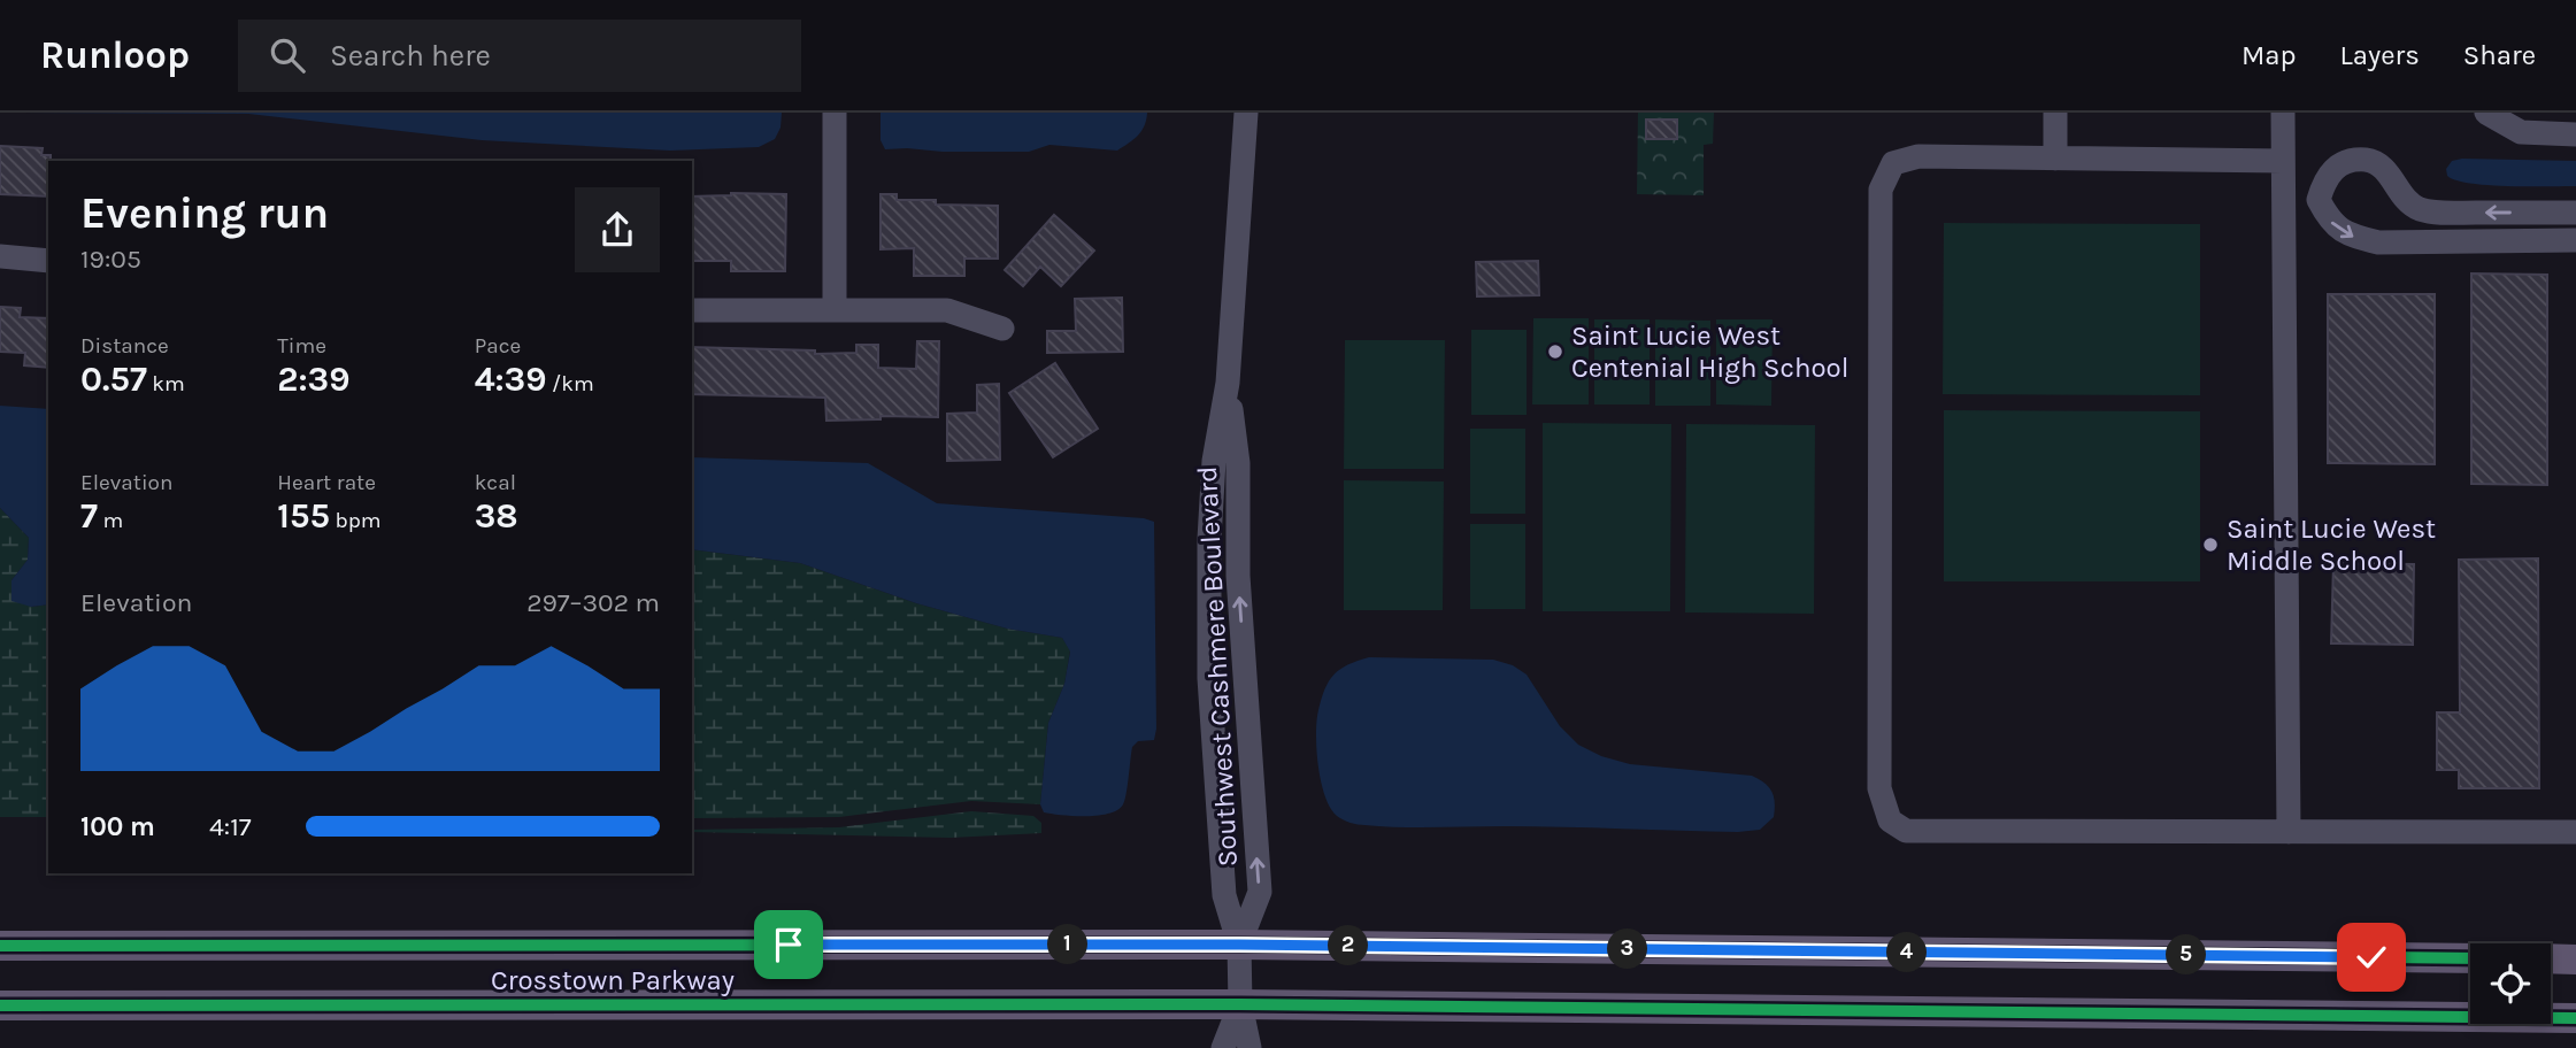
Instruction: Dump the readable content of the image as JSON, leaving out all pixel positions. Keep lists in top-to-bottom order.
{
  "streets": {
    "main road": ["Crosstown Parkway"],
    "street": ["Southwest Cashmere Boulevard"]
  },
  "crossings": [
    ["Southwest Cashmere Boulevard", "Crosstown Parkway"]
  ],
  "places": ["Saint Lucie West Centenial High School", "Saint Lucie West Middle School"],
  "page": {
    "header": "Runloop",
    "search": "Search here",
    "nav": ["Map", "Layers", "Share"],
    "heading": ["Evening run", "19:05"],
    "stats": [
      ["Distance", "0.57 km"],
      ["Time", "2:39"],
      ["Pace", "4:39 /km"],
      ["Elevation", "7 m"],
      ["Heart rate", "155 bpm"],
      ["kcal", "38"]
    ],
    "chart": ["Elevation", "297–302 m"],
    "list": [
      {
        "name": "100 m",
        "note": "4:17"
      }
    ],
    "pins": [
      "1",
      "2",
      "3",
      "4",
      "5"
    ]
  }
}
